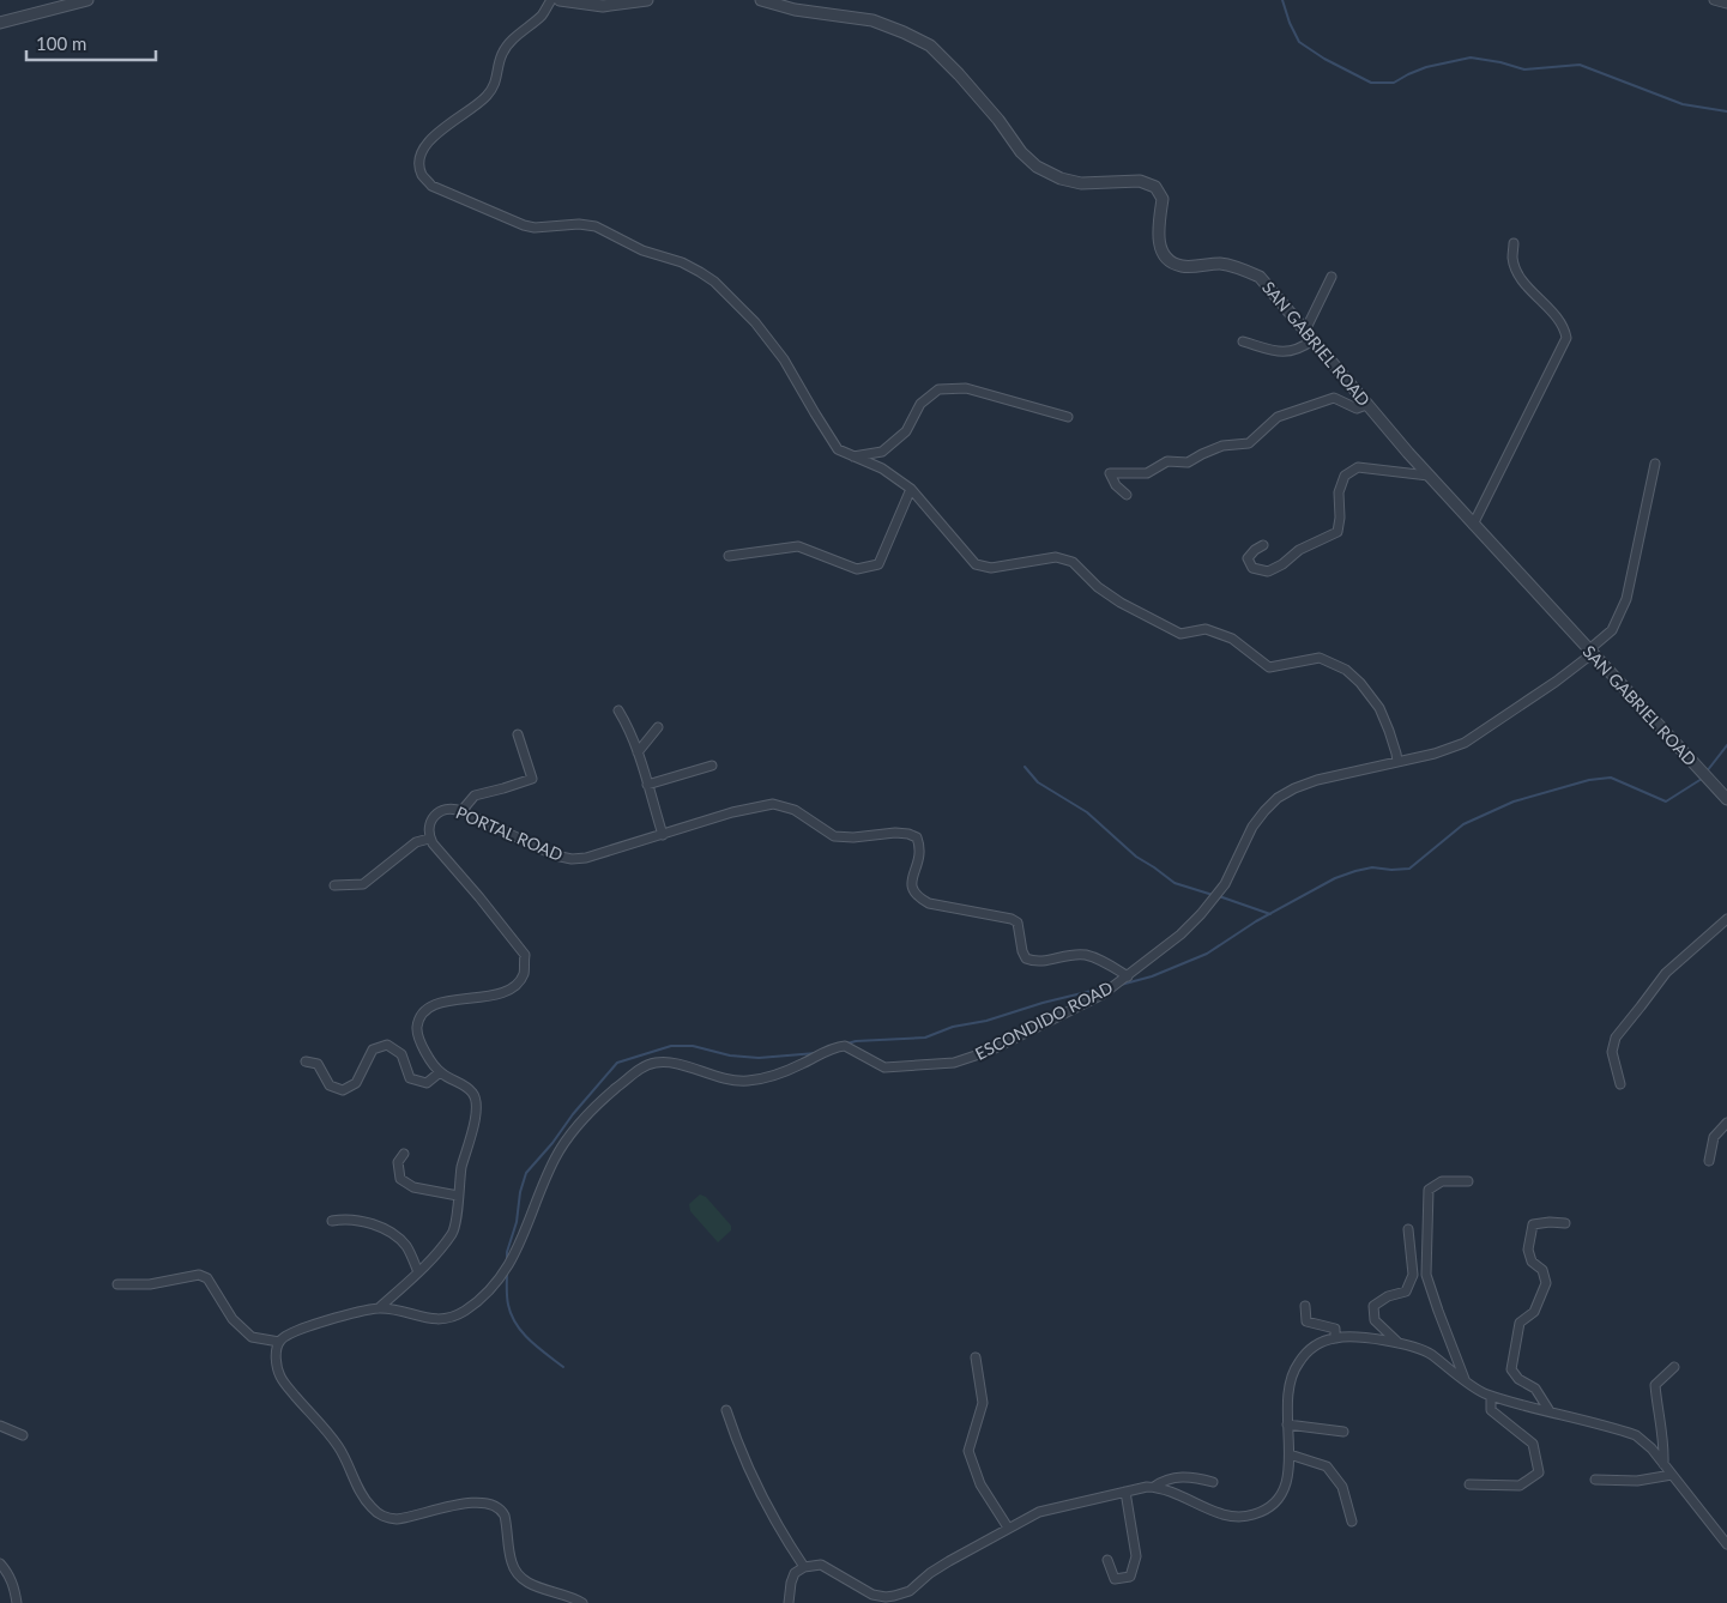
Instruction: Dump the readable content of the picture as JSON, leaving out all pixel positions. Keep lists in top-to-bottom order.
{
  "streets": {
    "street": ["SAN GABRIEL ROAD", "PORTAL ROAD", "ESCONDIDO ROAD"]
  },
  "crossings": [
    ["SAN GABRIEL ROAD", "ESCONDIDO ROAD"],
    ["PORTAL ROAD", "ESCONDIDO ROAD"]
  ],
  "scale_bar": "100 m"
}
